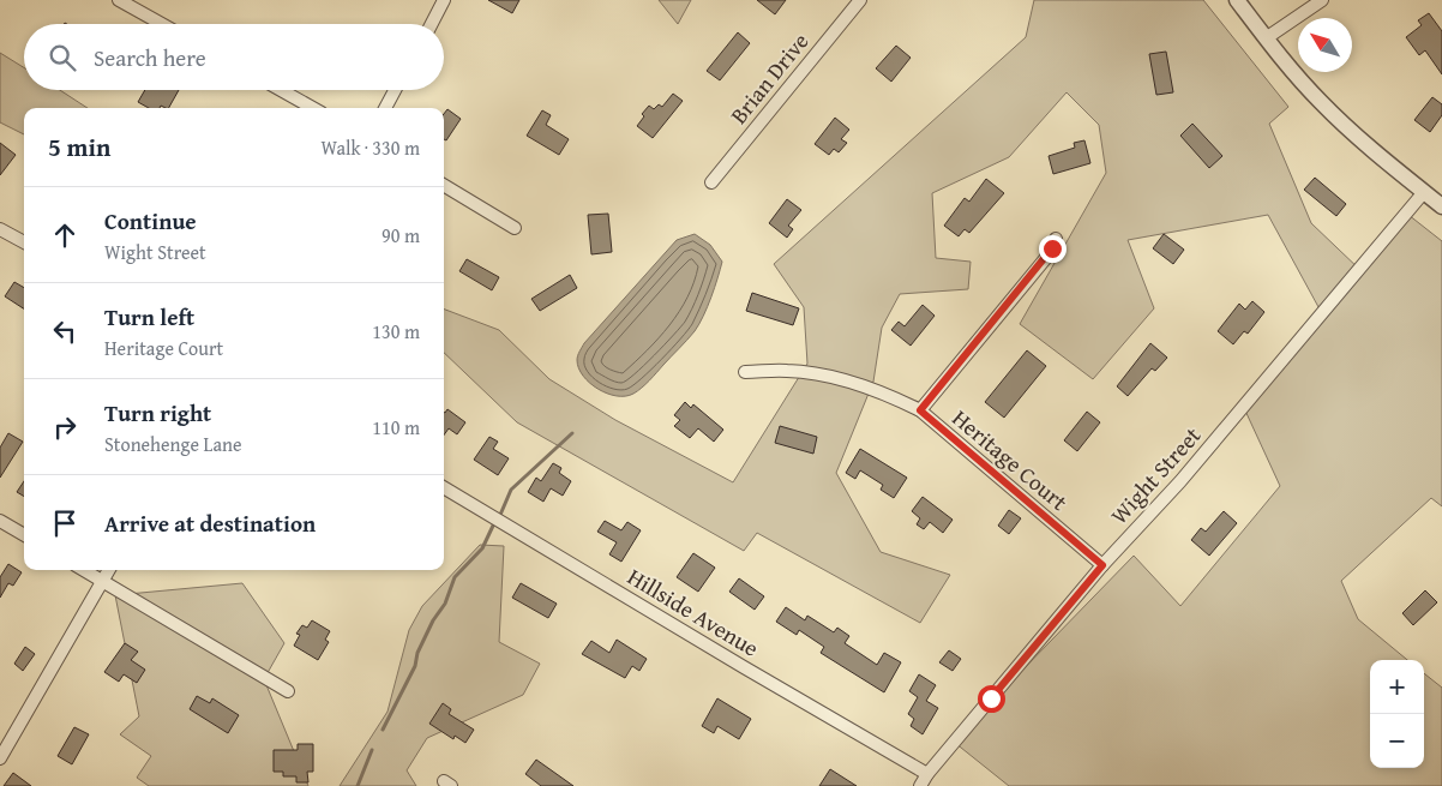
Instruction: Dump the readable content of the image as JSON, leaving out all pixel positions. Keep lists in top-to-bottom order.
{
  "streets": {
    "street": [
      "Brian Drive",
      "Heritage Court",
      "Wight Street",
      "Hillside Avenue"
    ]
  },
  "crossings": [
    ["Heritage Court", "Wight Street"],
    ["Wight Street", "Hillside Avenue"]
  ],
  "north": "top left",
  "page": {
    "search": "Search here",
    "heading": ["5 min", "Walk · 330 m"],
    "list": [
      ["Continue", "Wight Street", "90 m"],
      ["Turn left", "Heritage Court", "130 m"],
      ["Turn right", "Stonehenge Lane", "110 m"],
      "Arrive at destination"
    ],
    "map_buttons": ["+", "−"]
  }
}
